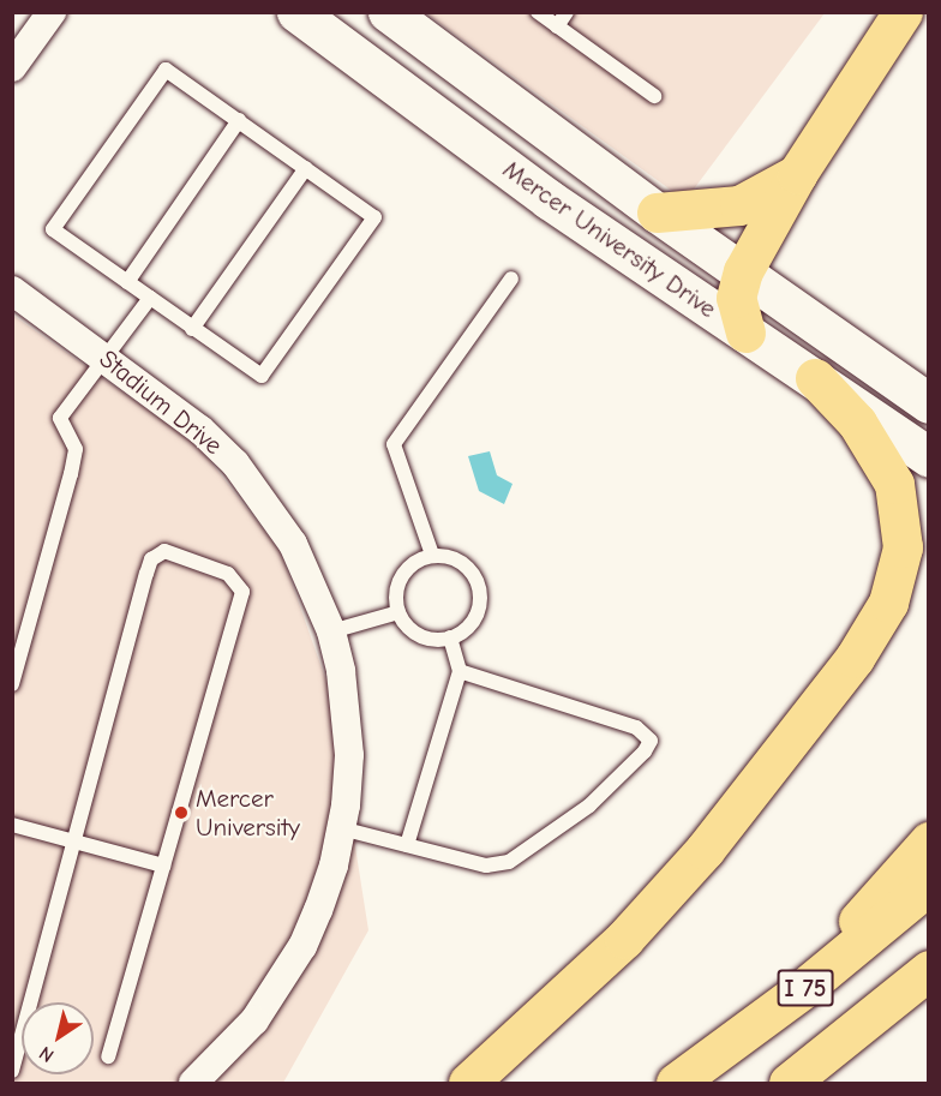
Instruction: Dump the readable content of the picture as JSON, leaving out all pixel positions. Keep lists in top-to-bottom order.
{
  "streets": {
    "highway": ["I 75"],
    "street": ["Mercer University Drive", "Stadium Drive"]
  },
  "places": ["Mercer University"],
  "north": "bottom left"
}
